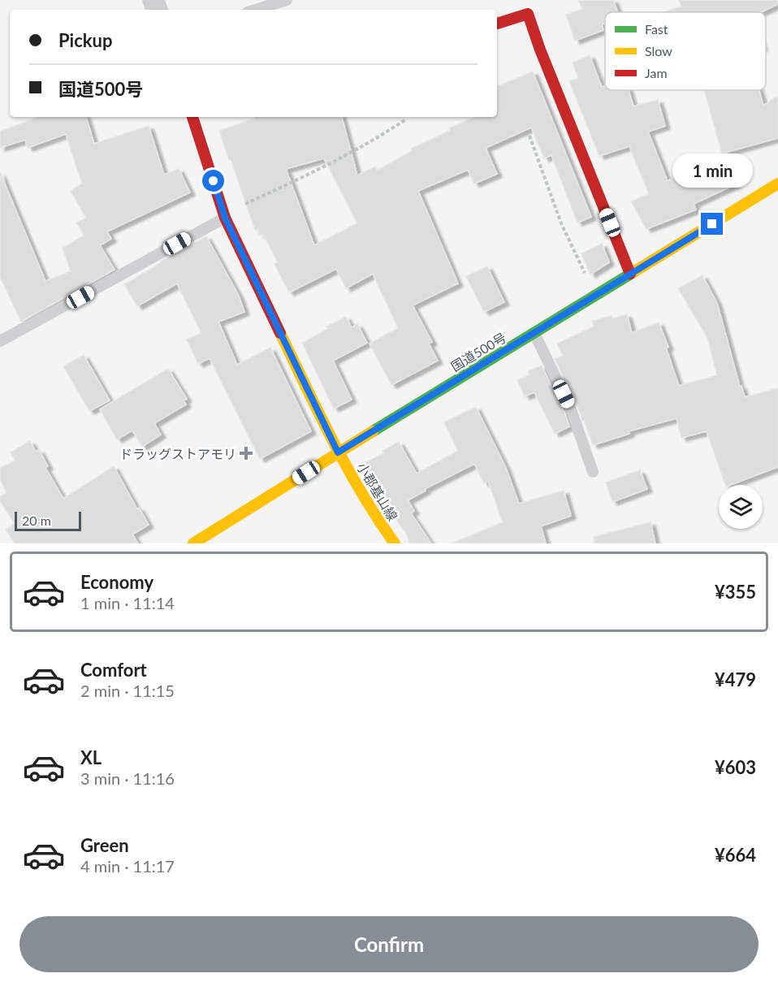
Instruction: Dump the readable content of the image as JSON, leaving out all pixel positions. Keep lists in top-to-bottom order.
{
  "streets": {
    "main road": ["国道500号", "小郡基山線"]
  },
  "crossings": [
    ["国道500号", "小郡基山線"]
  ],
  "places": {
    "health": ["ドラッグストアモリ"]
  },
  "legend": ["Fast", "Slow", "Jam"],
  "scale_bar": "20 m",
  "page": {
    "banner": ["Pickup", "国道500号"],
    "bubble": "1 min",
    "scale": "20 m",
    "list": [
      {
        "name": "Economy",
        "note": "1 min · 11:14",
        "value": "¥355"
      },
      {
        "name": "Comfort",
        "note": "2 min · 11:15",
        "value": "¥479"
      },
      {
        "name": "XL",
        "note": "3 min · 11:16",
        "value": "¥603"
      },
      {
        "name": "Green",
        "note": "4 min · 11:17",
        "value": "¥664"
      }
    ],
    "buttons": "Confirm"
  }
}
